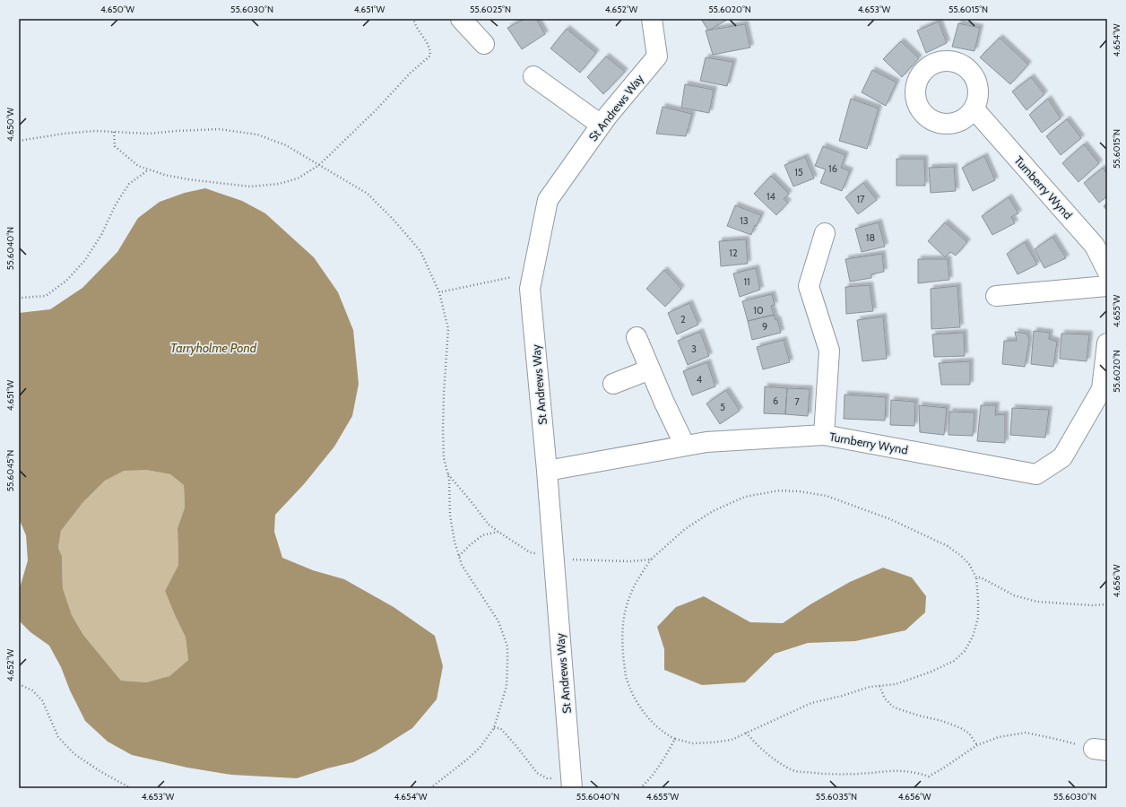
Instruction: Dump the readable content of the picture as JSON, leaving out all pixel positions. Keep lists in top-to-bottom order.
{
  "streets": {
    "street": ["St Andrews Way", "Turnberry Wynd"]
  },
  "crossings": [
    ["St Andrews Way", "Turnberry Wynd"]
  ],
  "water": ["Tarryholme Pond"],
  "house_numbers": [
    "16",
    "15",
    "14",
    "17",
    "13",
    "18",
    "12",
    "11",
    "10",
    "2",
    "9",
    "3",
    "4",
    "6",
    "7",
    "5"
  ],
  "coordinates": [
    "4.650°W",
    "55.6030°N",
    "4.651°W",
    "55.6025°N",
    "4.652°W",
    "55.6020°N",
    "4.653°W",
    "55.6015°N",
    "4.654°W",
    "55.6040°N",
    "4.655°W",
    "55.6045°N",
    "4.656°W",
    "55.6035°N"
  ]
}
